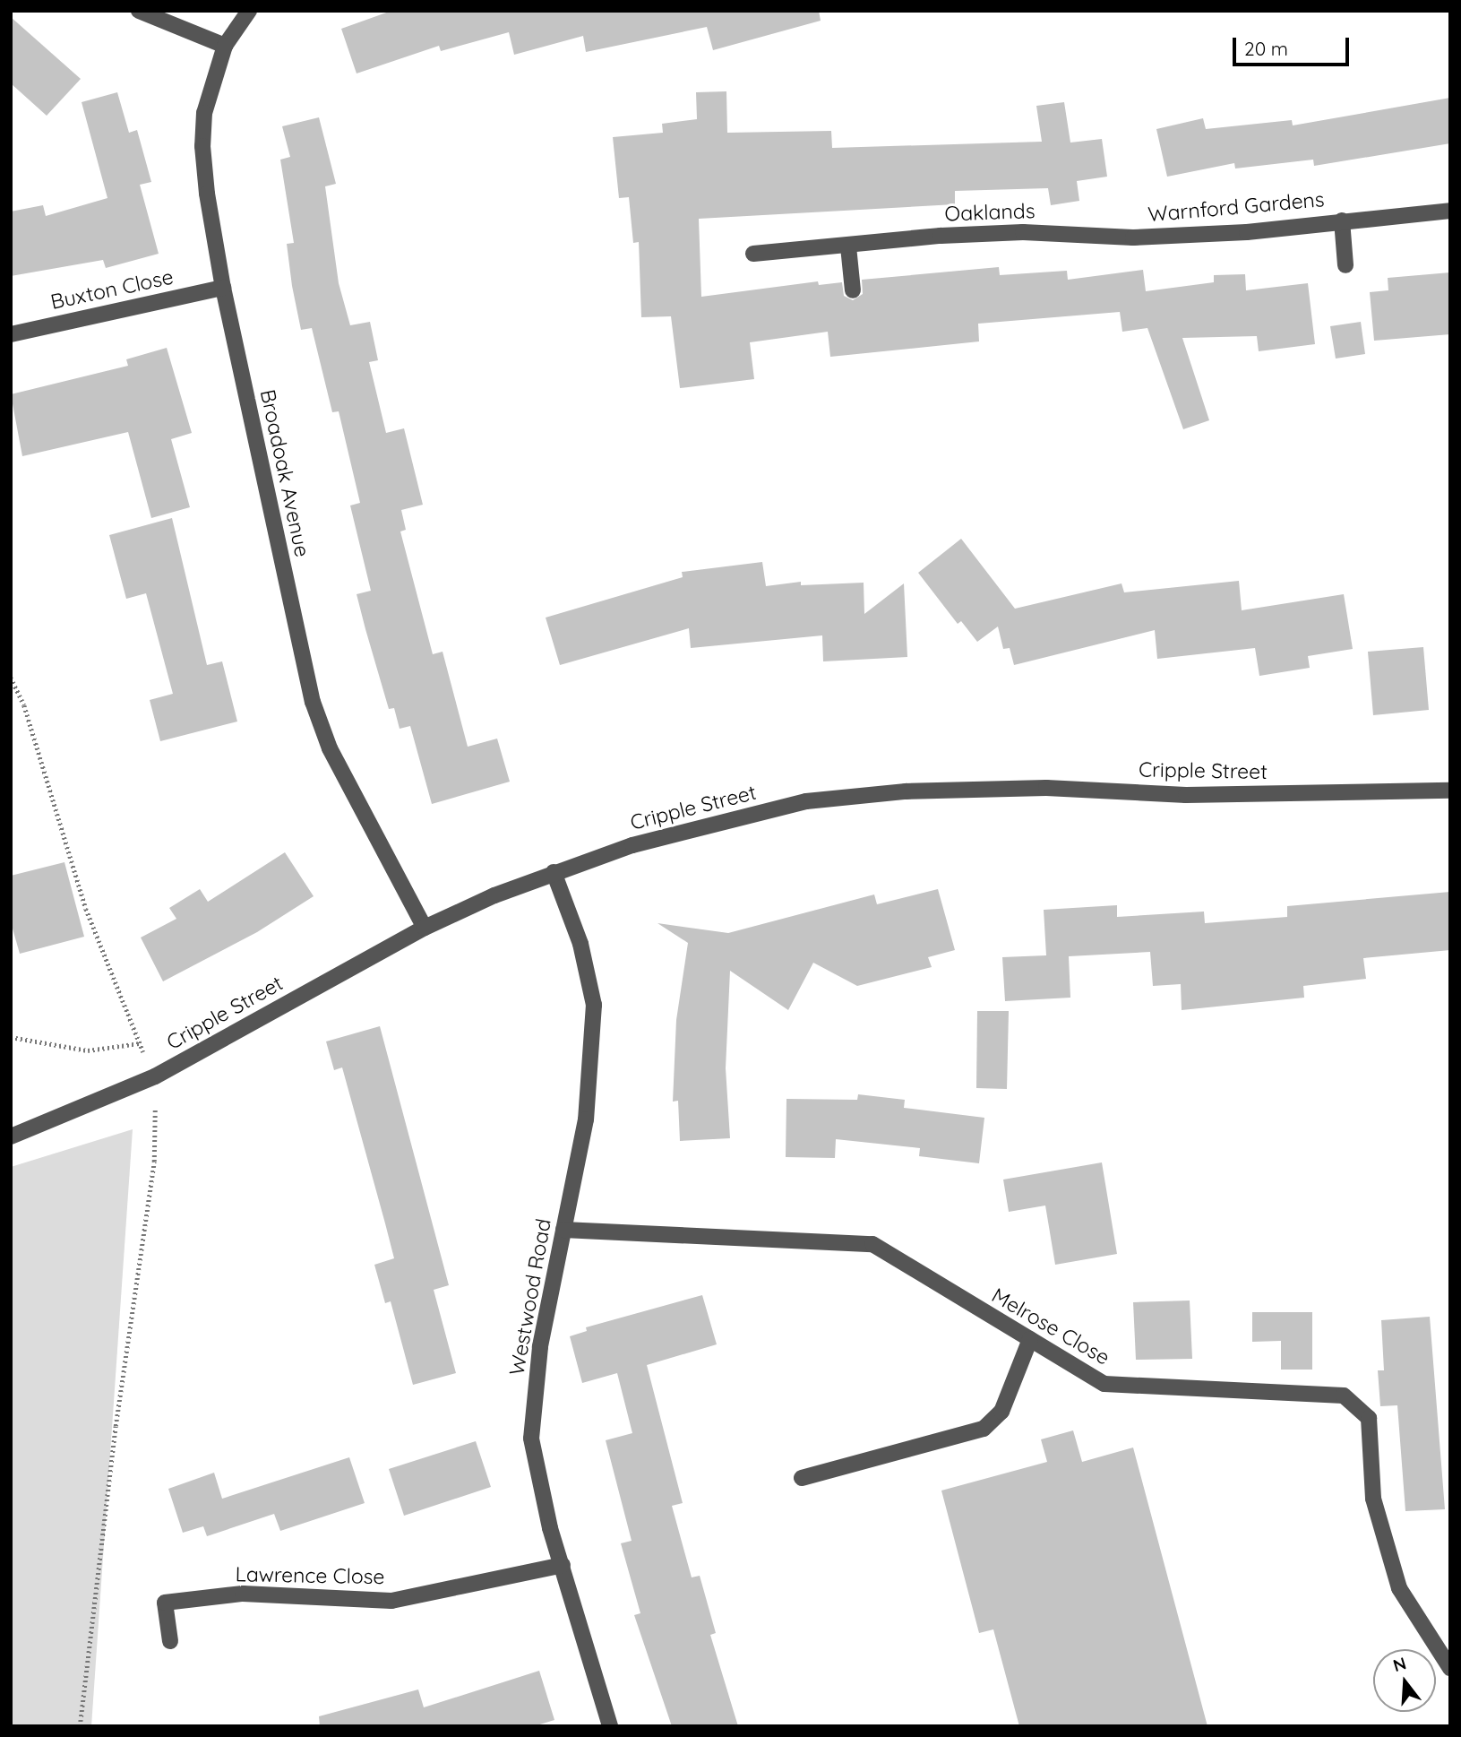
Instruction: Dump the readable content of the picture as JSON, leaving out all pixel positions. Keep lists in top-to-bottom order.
{
  "streets": {
    "street": [
      "Warnford Gardens",
      "Oaklands",
      "Buxton Close",
      "Broadoak Avenue",
      "Cripple Street",
      "Westwood Road",
      "Melrose Close",
      "Lawrence Close"
    ]
  },
  "crossings": [
    ["Warnford Gardens", "Oaklands"],
    ["Buxton Close", "Broadoak Avenue"],
    ["Broadoak Avenue", "Cripple Street"],
    ["Cripple Street", "Westwood Road"],
    ["Westwood Road", "Melrose Close"],
    ["Westwood Road", "Lawrence Close"]
  ],
  "scale_bar": "20 m",
  "north": "top"
}
